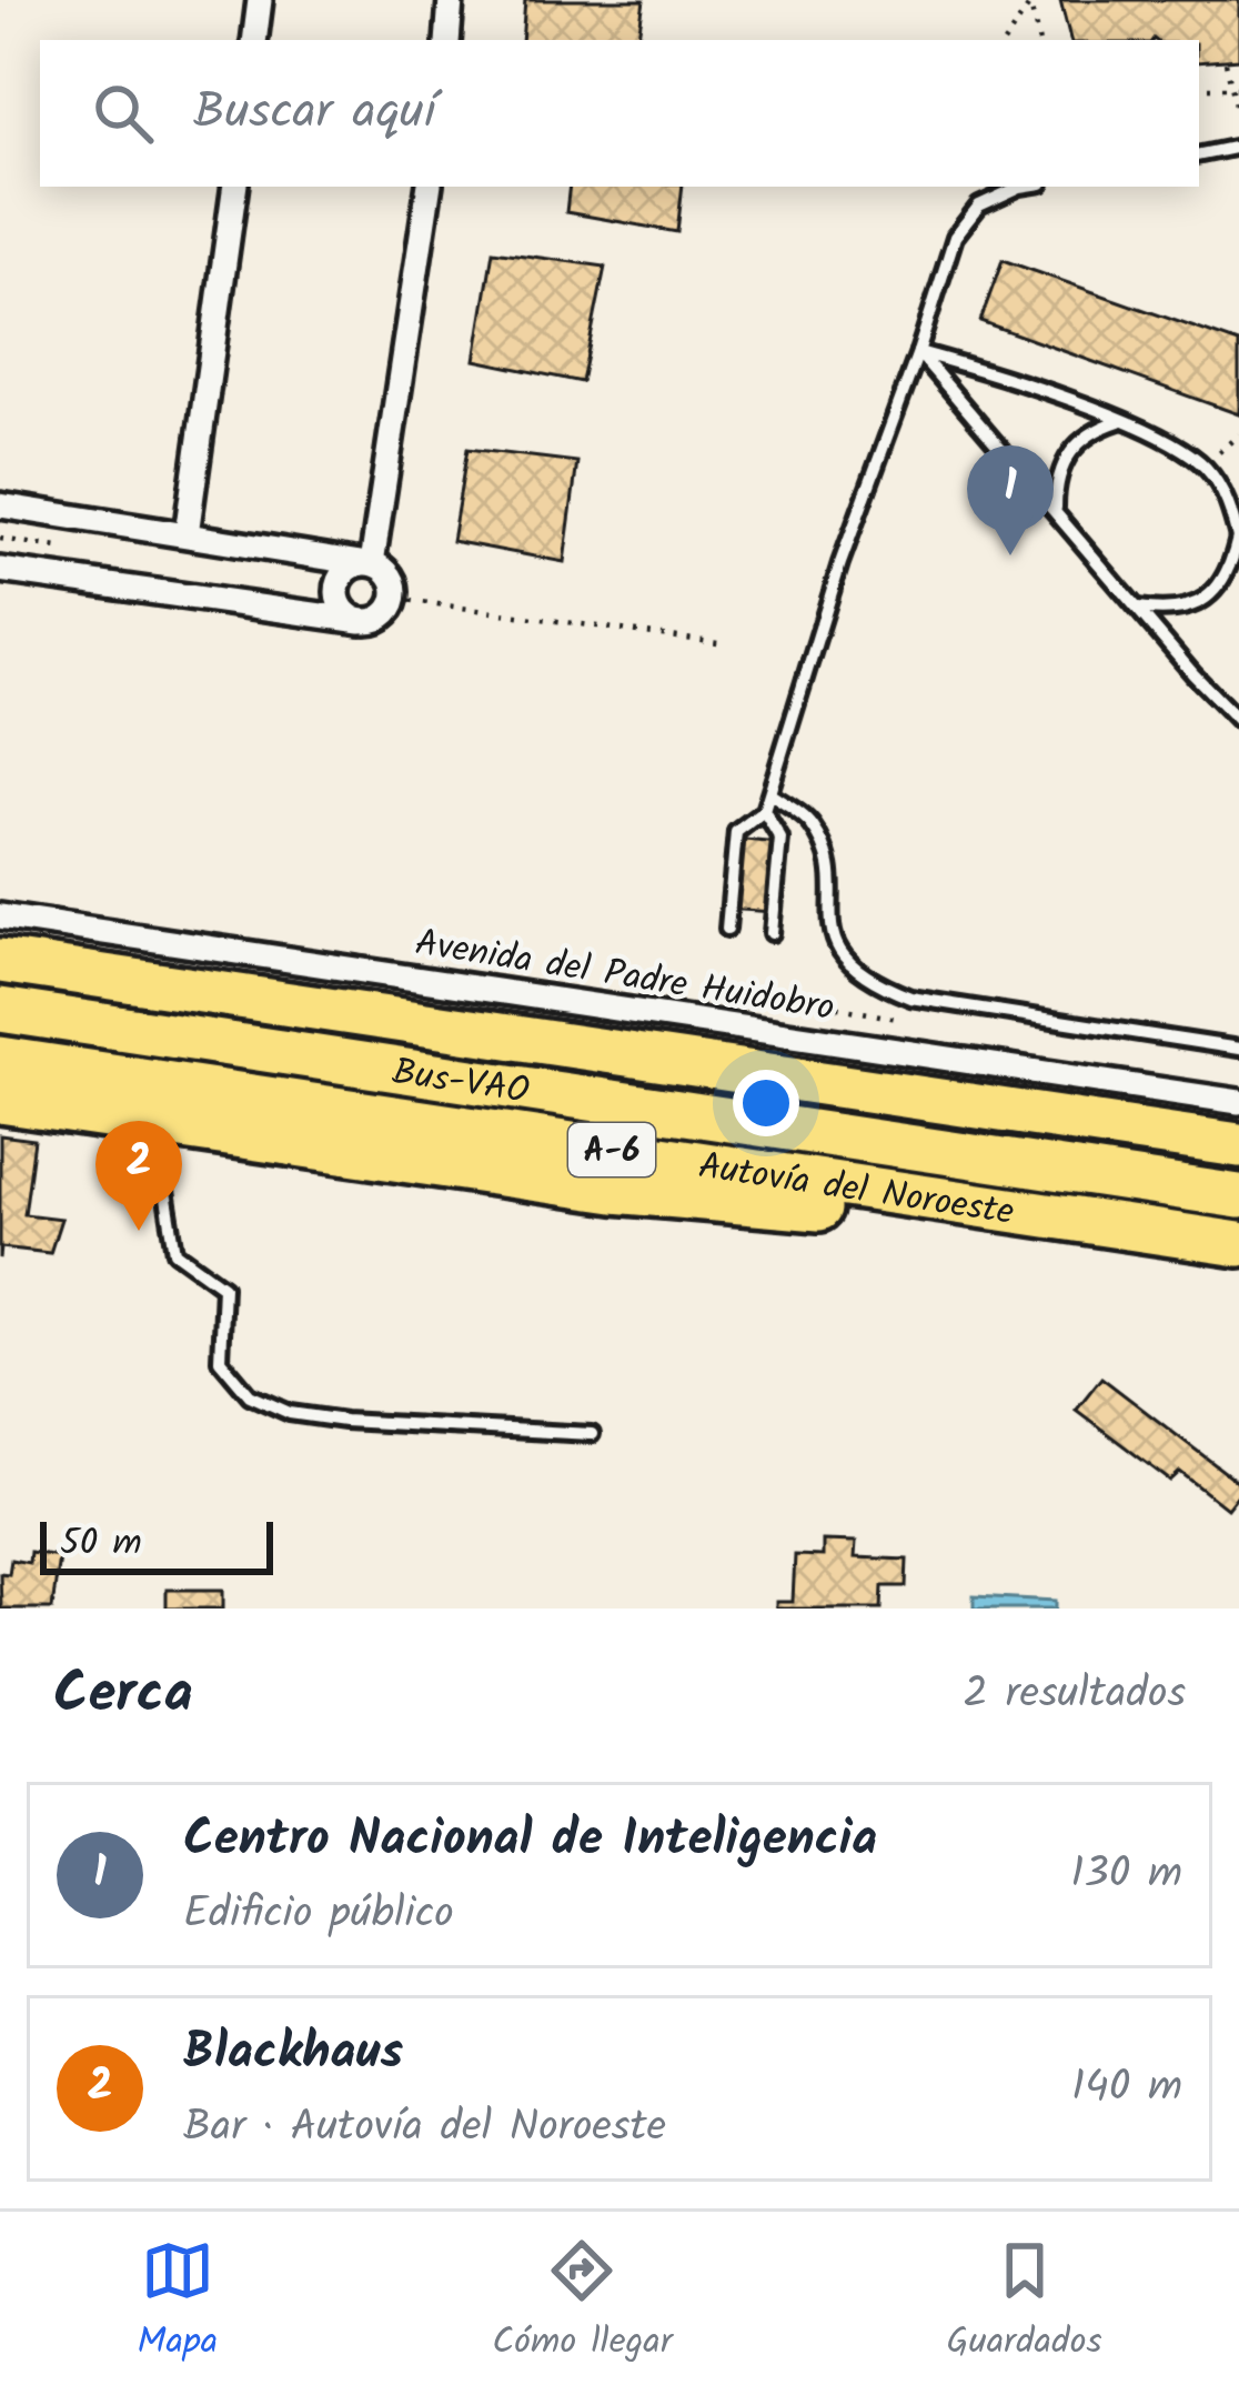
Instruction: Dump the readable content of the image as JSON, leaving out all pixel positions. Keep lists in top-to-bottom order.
{
  "streets": {
    "highway": ["Bus-VAO", "A-6", "Autovía del Noroeste"],
    "street": ["Avenida del Padre Huidobro"]
  },
  "scale_bar": "50 m",
  "page": {
    "search": "Buscar aquí",
    "pins": ["1", "2"],
    "scale": "50 m",
    "heading": ["Cerca", "2 resultados"],
    "list": [
      {
        "mark": "1",
        "name": "Centro Nacional de Inteligencia",
        "note": "Edificio público",
        "value": "130 m"
      },
      {
        "mark": "2",
        "name": "Blackhaus",
        "note": "Bar · Autovía del Noroeste",
        "value": "140 m"
      }
    ],
    "nav": ["Mapa", "Cómo llegar", "Guardados"]
  }
}
